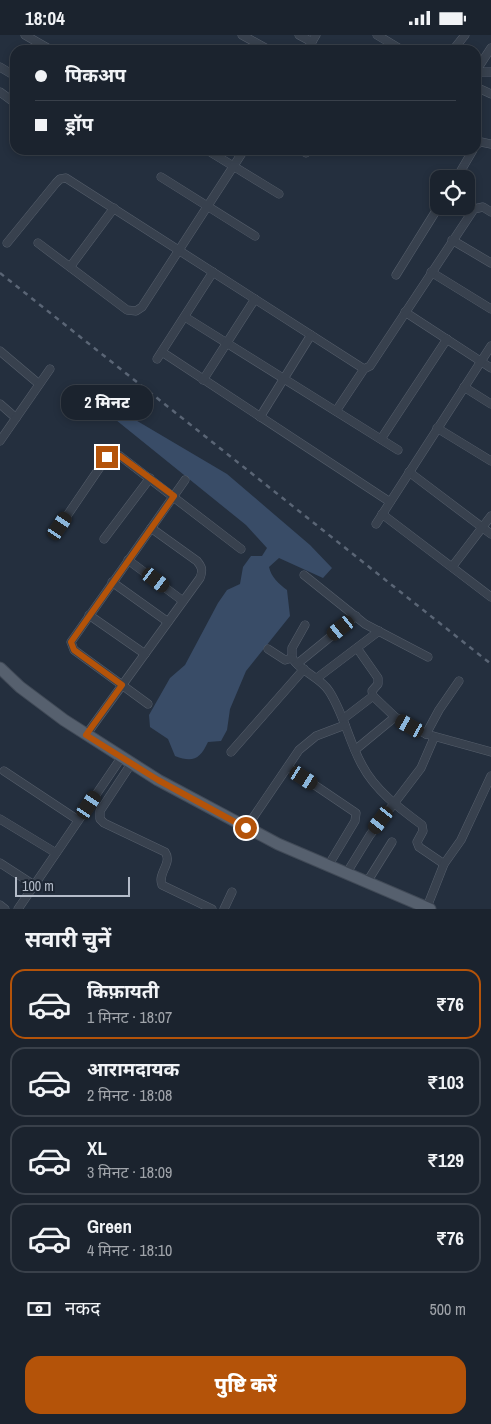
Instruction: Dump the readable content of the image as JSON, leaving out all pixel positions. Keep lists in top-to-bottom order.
{
  "scale_bar": "100 m",
  "page": {
    "status": "18:04",
    "banner": ["पिकअप", "ड्रॉप"],
    "bubble": "2 मिनट",
    "scale": "100 m",
    "heading": "सवारी चुनें",
    "list": [
      {
        "name": "किफ़ायती",
        "note": "1 मिनट · 18:07",
        "value": "₹76"
      },
      {
        "name": "आरामदायक",
        "note": "2 मिनट · 18:08",
        "value": "₹103"
      },
      {
        "name": "XL",
        "note": "3 मिनट · 18:09",
        "value": "₹129"
      },
      {
        "name": "Green",
        "note": "4 मिनट · 18:10",
        "value": "₹76"
      }
    ],
    "pay": ["नकद", "500 m"],
    "buttons": "पुष्टि करें"
  }
}
